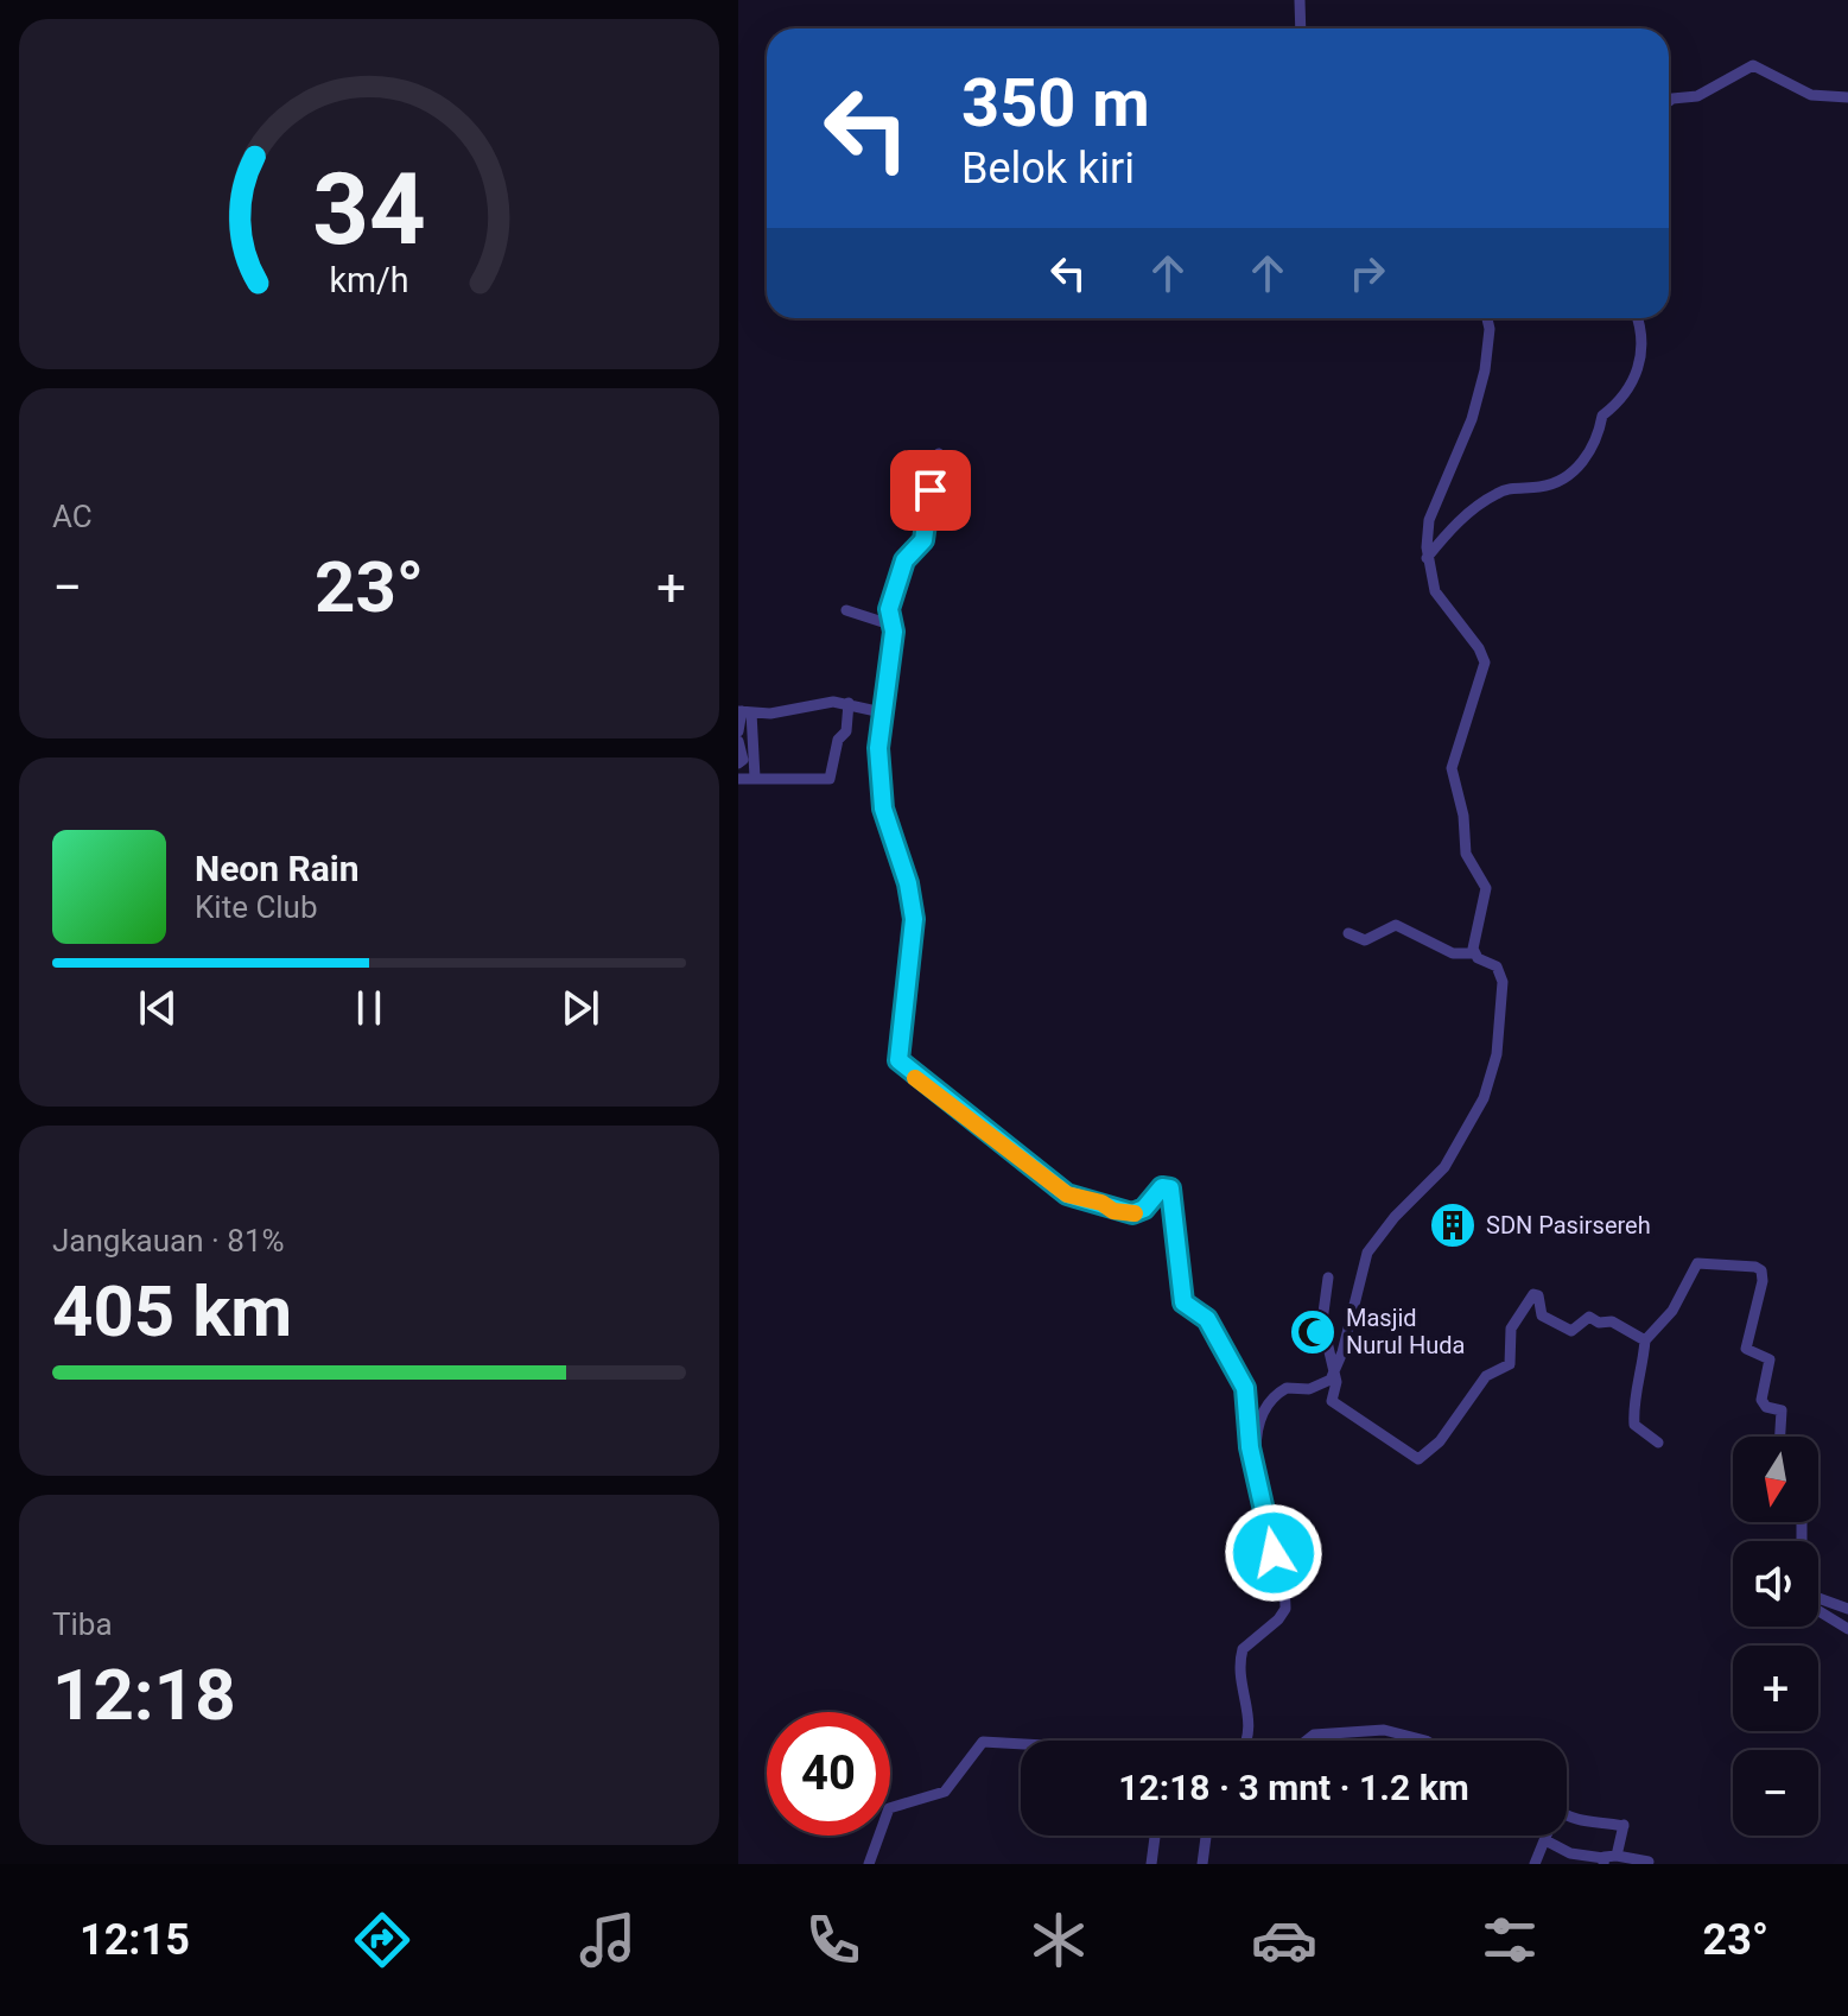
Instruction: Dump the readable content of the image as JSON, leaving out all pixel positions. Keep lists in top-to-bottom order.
{
  "places": {
    "building": ["SDN Pasirsereh"],
    "mosque": ["Masjid Nurul Huda"]
  },
  "north": "bottom",
  "page": {
    "turn": ["350 m", "Belok kiri"],
    "tile": [
      "AC",
      ["Jangkauan · 81%", "405 km"],
      ["Tiba", "12:18"]
    ],
    "heat": ["−", "23°", "+"],
    "song": ["Neon Rain", "Kite Club"],
    "map_buttons": ["+", "−"],
    "limit": "40",
    "trip": "12:18 · 3 mnt · 1.2 km",
    "tabs": ["12:15", "23°"],
    "gauge": ["34", "km/h"]
  }
}
